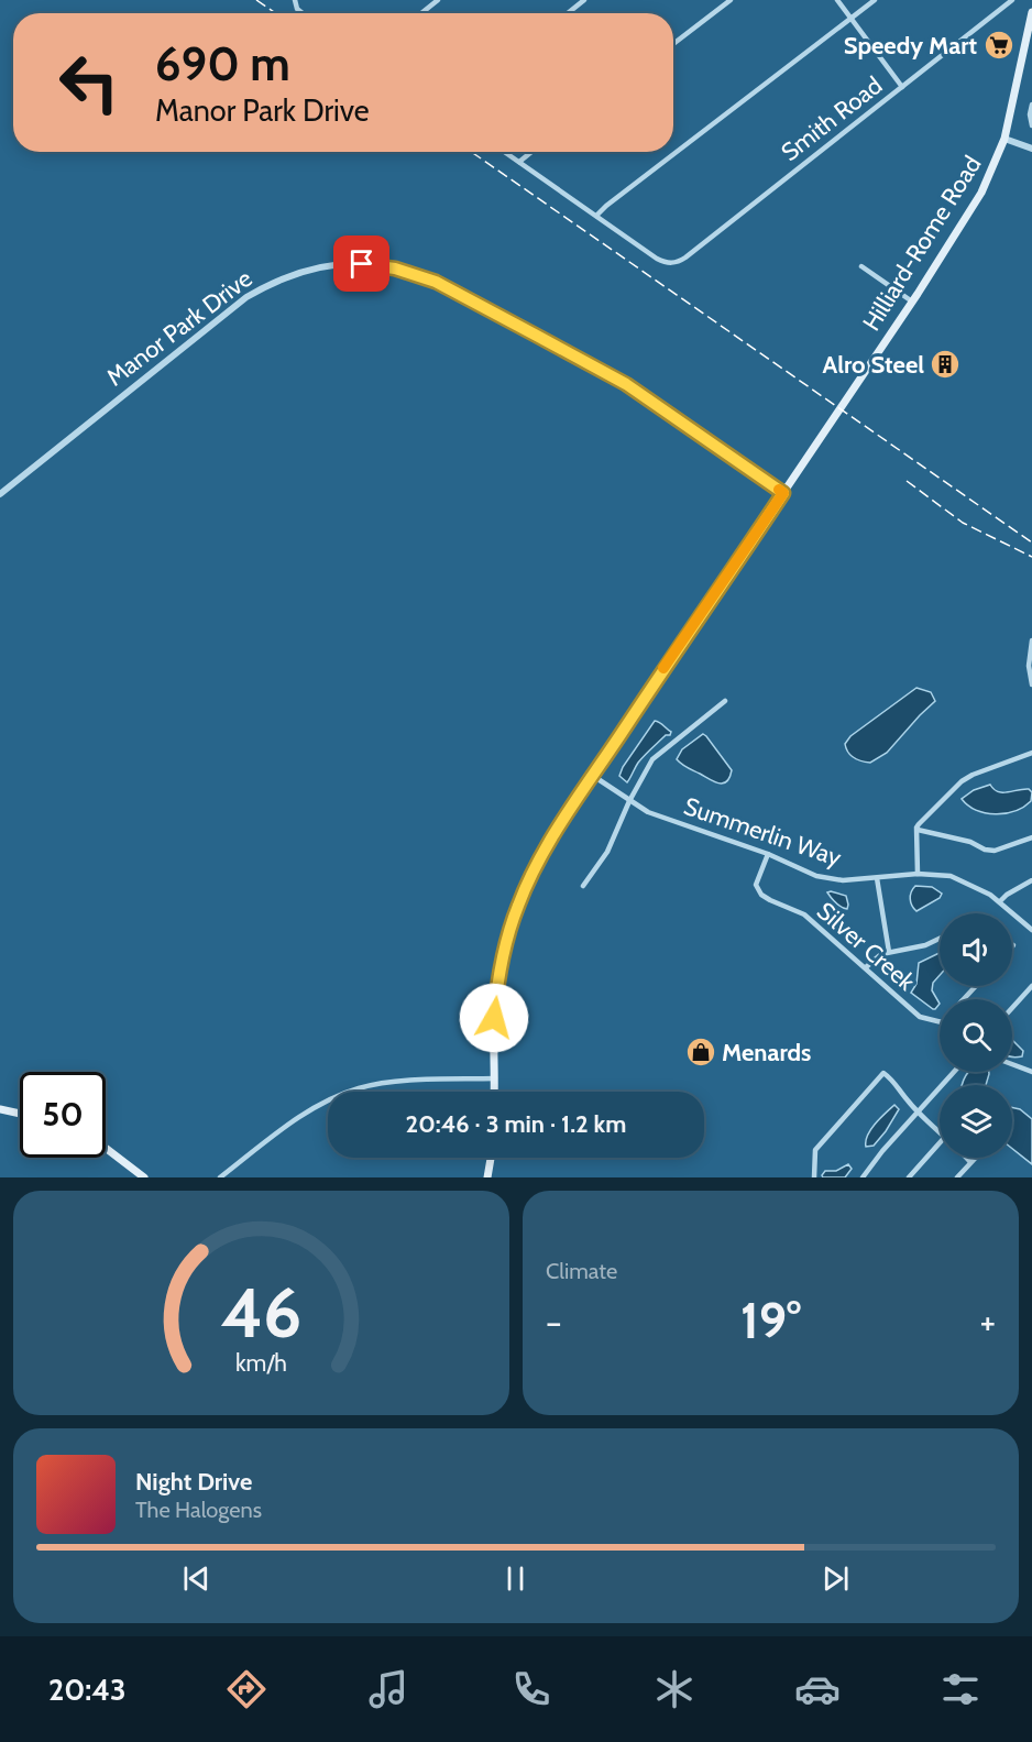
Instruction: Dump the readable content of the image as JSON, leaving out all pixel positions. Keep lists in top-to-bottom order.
{
  "streets": {
    "main road": ["Hilliard-Rome Road"],
    "street": [
      "Smith Road",
      "Manor Park Drive",
      "Summerlin Way",
      "Silver Creek"
    ]
  },
  "crossings": [
    ["Hilliard-Rome Road", "Manor Park Drive"],
    ["Hilliard-Rome Road", "Summerlin Way"],
    ["Summerlin Way", "Silver Creek"]
  ],
  "places": {
    "supermarket": ["Speedy Mart"],
    "building": ["Alro Steel"],
    "shop": ["Menards"]
  },
  "page": {
    "turn": ["690 m", "Manor Park Drive"],
    "limit": "50",
    "trip": "20:46 · 3 min · 1.2 km",
    "tile": "Climate",
    "heat": ["−", "19°", "+"],
    "song": ["Night Drive", "The Halogens"],
    "tabs": "20:43",
    "gauge": ["46", "km/h"]
  }
}
